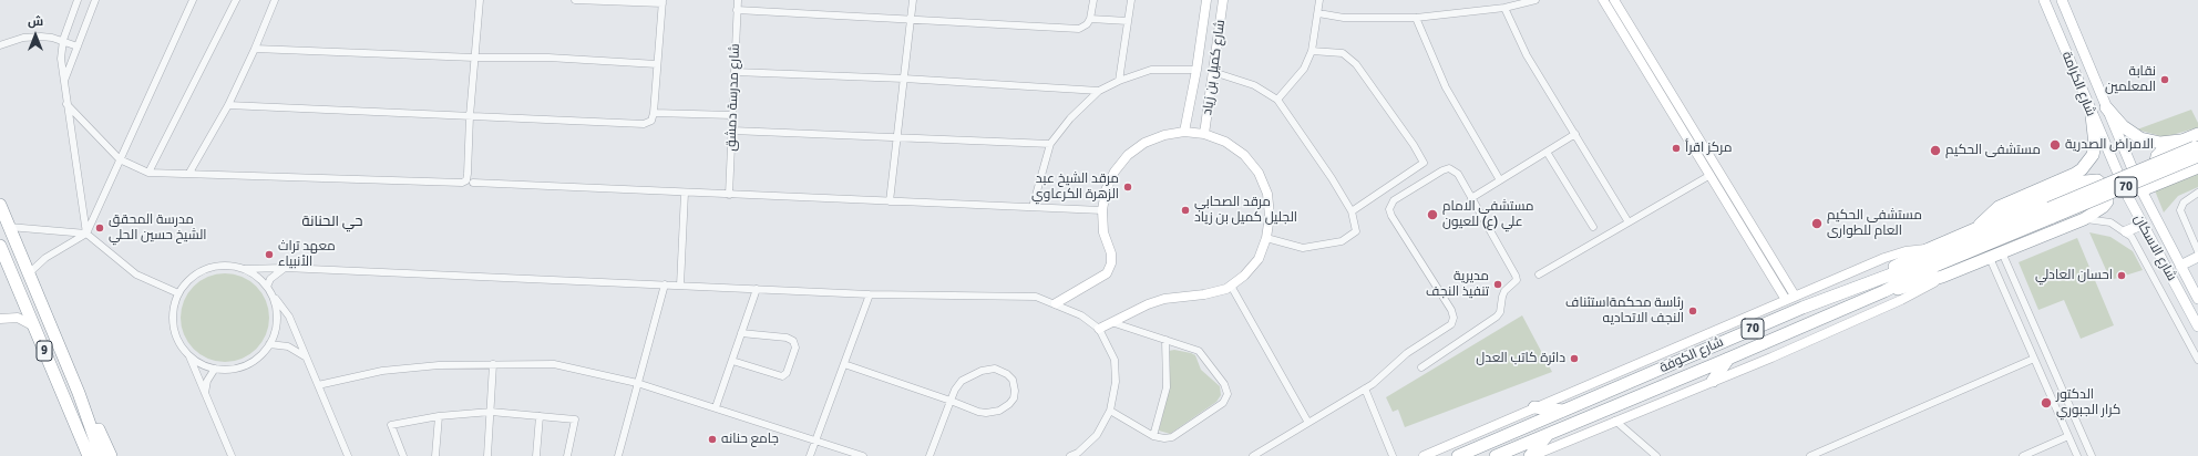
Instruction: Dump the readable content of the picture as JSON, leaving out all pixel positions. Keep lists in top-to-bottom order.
{
  "streets": {
    "highway": ["70", "9", "شارع الكوفة"],
    "main road": ["شارع كميل بن زياد", "شارع الكرامة", "شارع الاسكان"],
    "street": ["شارع مدرسة دمشق"]
  },
  "crossings": [
    ["شارع الكرامة", "شارع الاسكان"],
    ["70", "شارع الكوفة"]
  ],
  "districts": ["حي الحنانة"],
  "places": [
    "نقابة المعلمين",
    "الامراض الصدرية",
    "مركز اقرأ",
    "مستشفى الحكيم",
    "مرقد الشيخ عبد الزهرة الكرعاوي",
    "مرقد الصحابي الجليل كميل بن زياد",
    "مستشفى الامام علي (ع) للعيون",
    "مستشفى الحكيم العام للطوارى",
    "مدرسة المحقق الشيخ حسين الحلي",
    "معهد تراث الأنبياء",
    "احسان العادلي",
    "مديرية تنفيذ النجف",
    "رئاسة محكمةاستئناف النجف الاتحاديه",
    "دائرة كاتب العدل",
    "الدكتور كرار الجبوري",
    "جامع حنانه"
  ],
  "north": "top"
}
